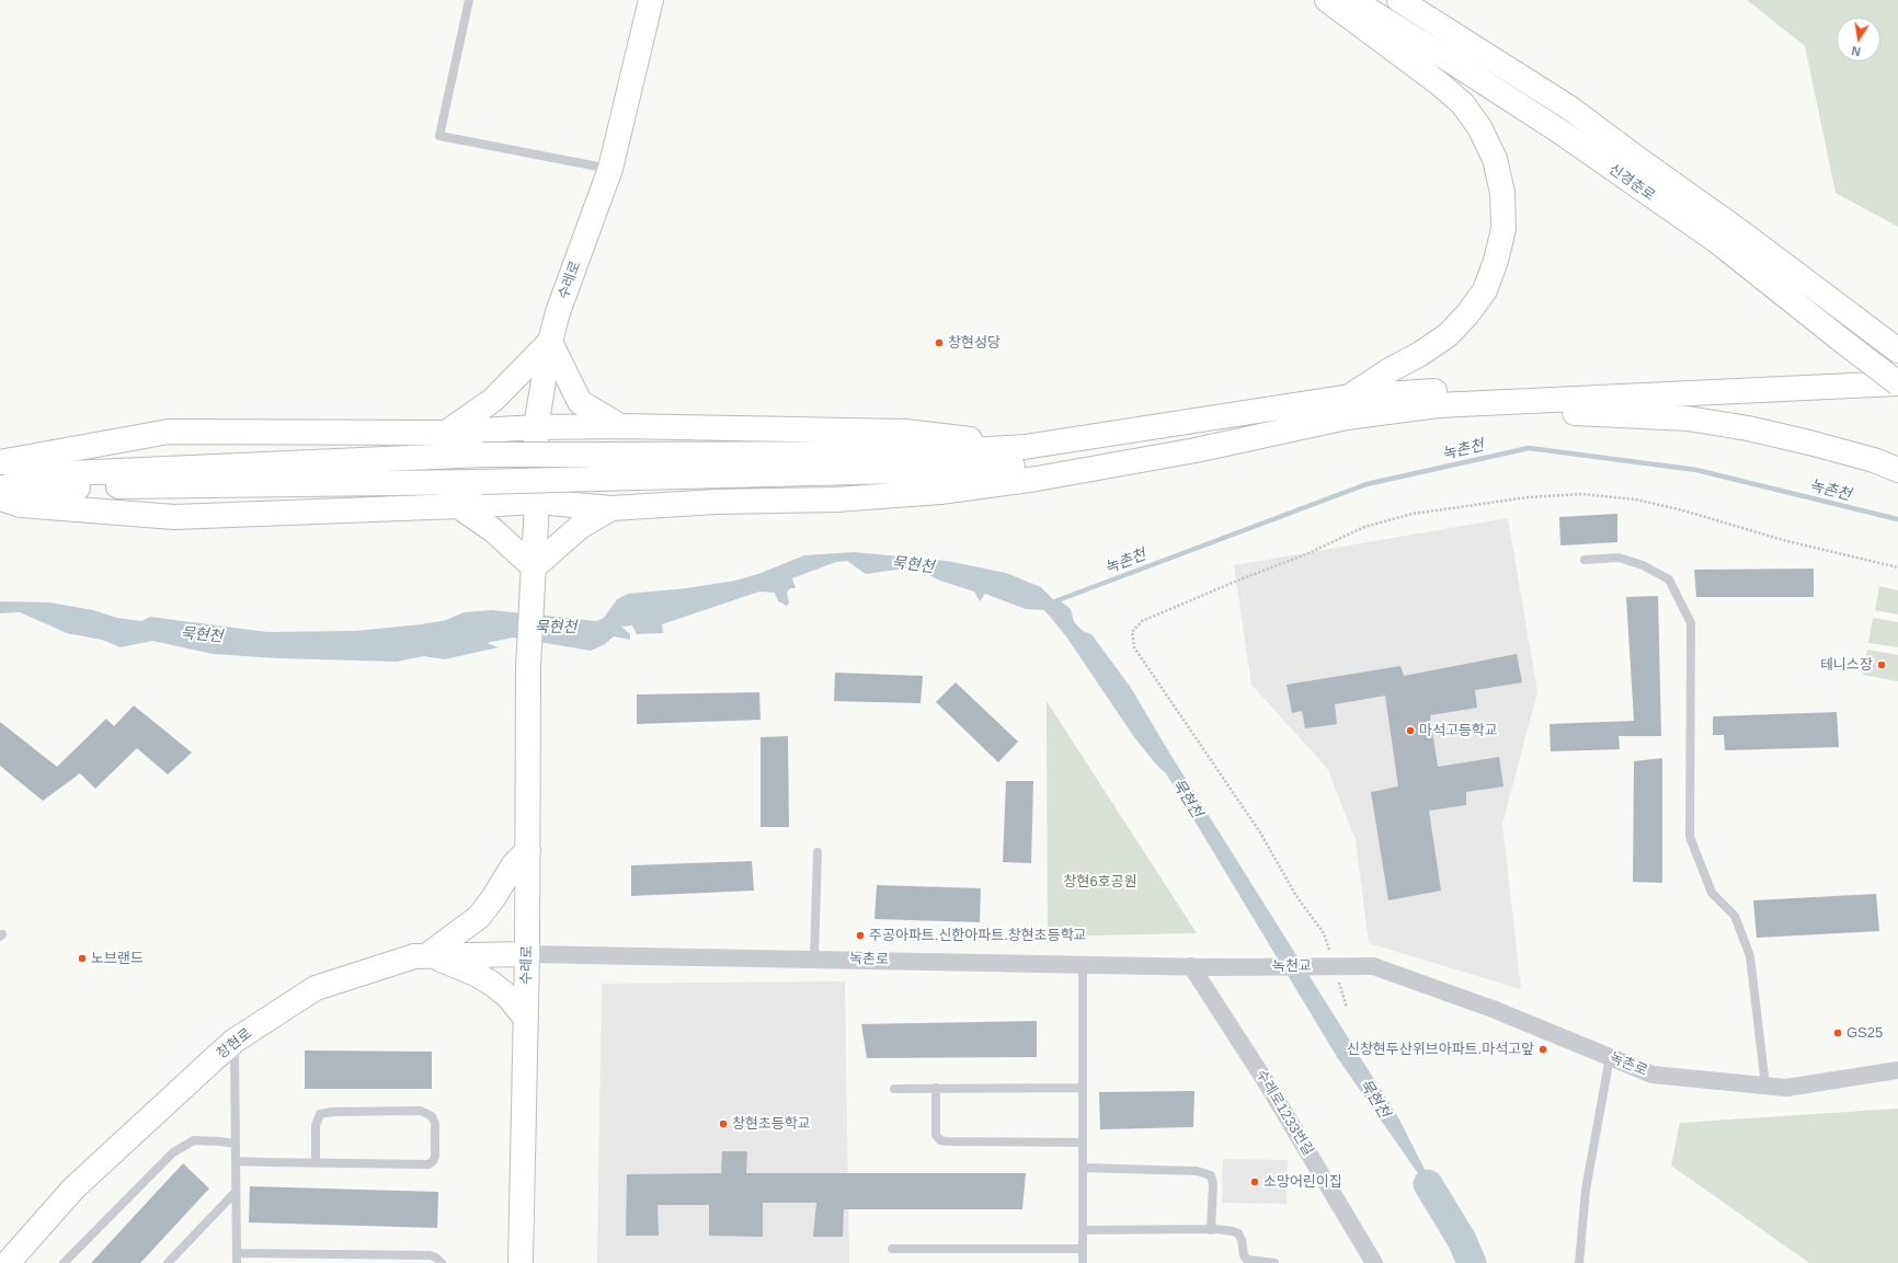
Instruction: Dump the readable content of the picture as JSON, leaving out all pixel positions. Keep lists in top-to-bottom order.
{
  "streets": {
    "main road": ["신경춘로", "수레로", "창현로"],
    "street": ["녹촌로", "녹천교", "수레로1233번길"]
  },
  "crossings": [
    ["수레로", "녹촌로"],
    ["수레로", "창현로"],
    ["녹촌로", "녹천교"],
    ["녹촌로", "창현로"],
    ["녹촌로", "수레로1233번길"]
  ],
  "water": ["녹촌천", "묵현천"],
  "parks": ["창현6호공원"],
  "places": [
    "창현성당",
    "테니스장",
    "마석고등학교",
    "주공아파트.신한아파트.창현초등학교",
    "노브랜드",
    "GS25",
    "신창현두산위브아파트.마석고앞",
    "창현초등학교",
    "소망어린이집"
  ],
  "north": "bottom"
}
